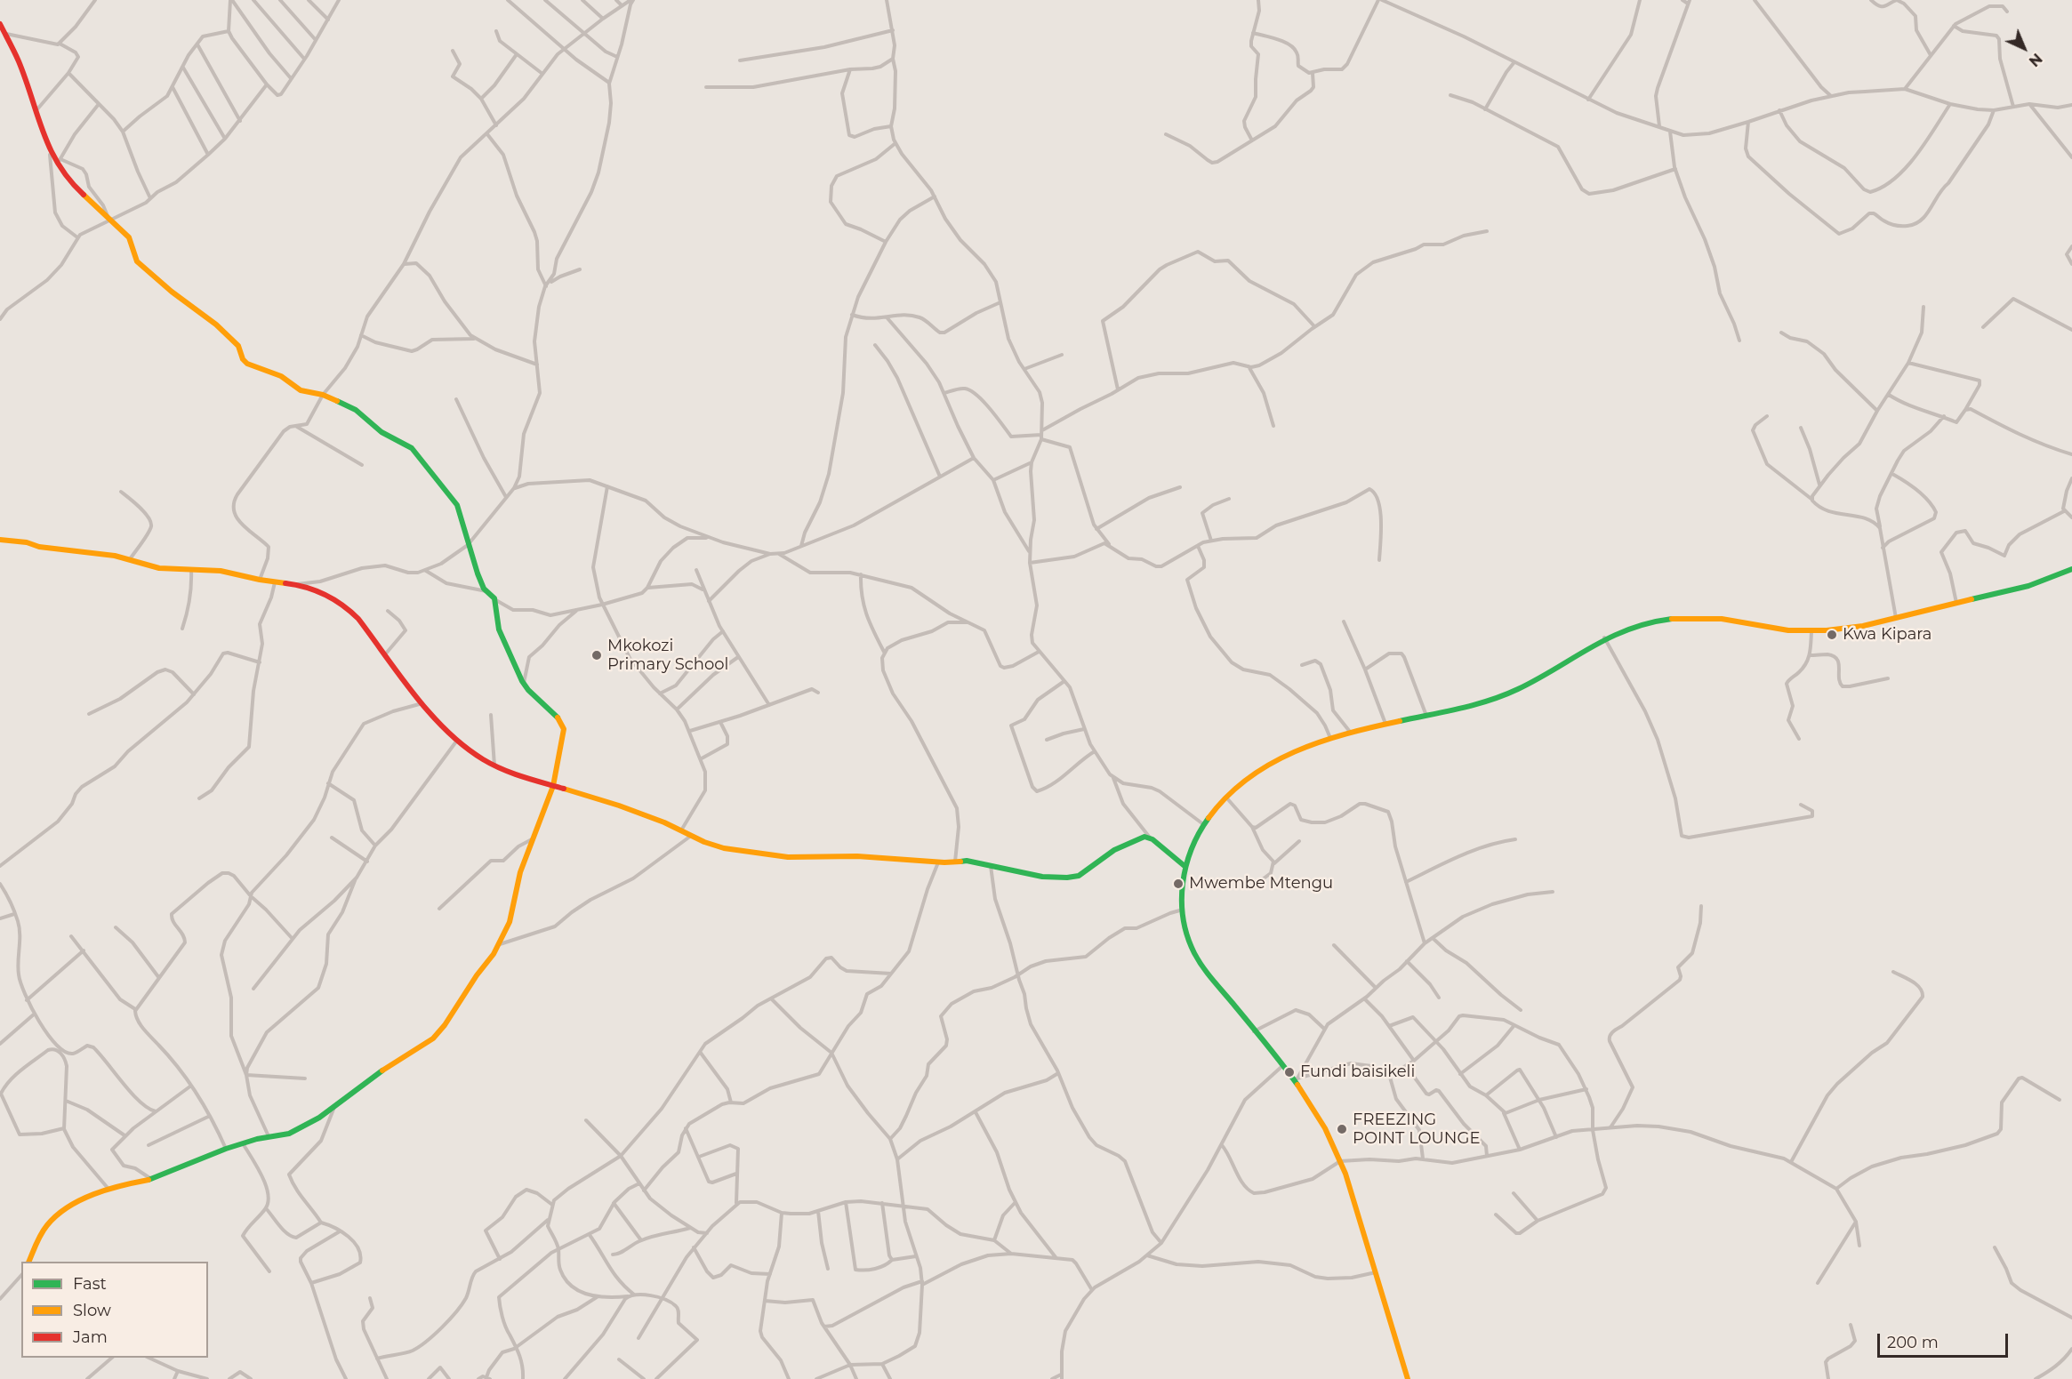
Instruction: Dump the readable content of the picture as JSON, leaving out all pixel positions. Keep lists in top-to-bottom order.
{
  "places": [
    "Kwa Kipara",
    "Mkokozi Primary School",
    "Mwembe Mtengu",
    "Fundi baisikeli",
    "FREEZING POINT LOUNGE"
  ],
  "legend": ["Fast", "Slow", "Jam"],
  "scale_bar": "200 m",
  "north": "bottom right"
}
